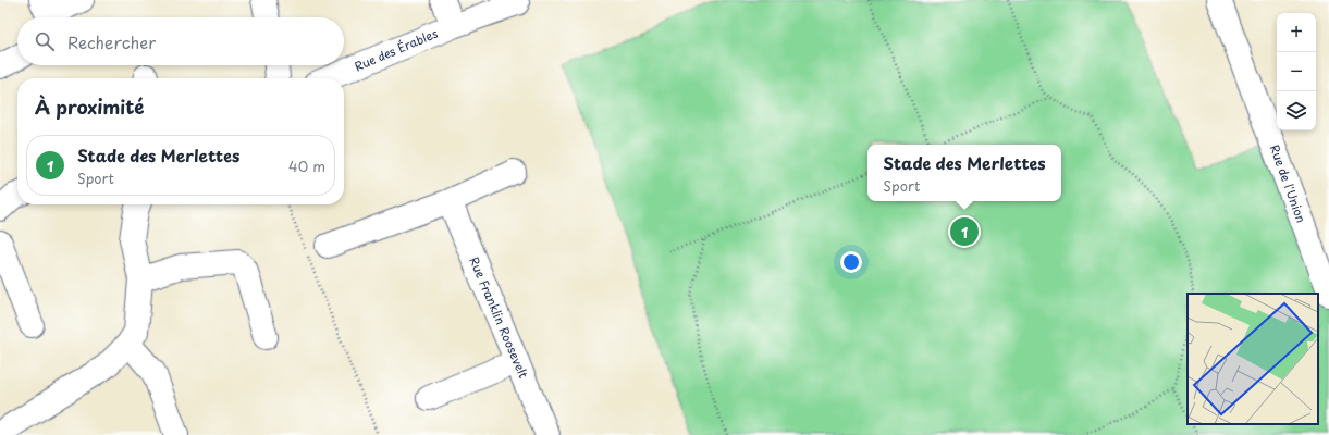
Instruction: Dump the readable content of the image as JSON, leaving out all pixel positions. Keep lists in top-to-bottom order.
{
  "streets": {
    "street": ["Rue des Érables", "Rue de l'Union", "Rue Franklin Roosevelt"]
  },
  "page": {
    "map_buttons": ["+", "−"],
    "search": "Rechercher",
    "heading": "À proximité",
    "list": [
      {
        "mark": "1",
        "name": "Stade des Merlettes",
        "note": "Sport",
        "value": "40 m"
      }
    ],
    "popup": ["Stade des Merlettes", "Sport"],
    "pins": "1"
  }
}
